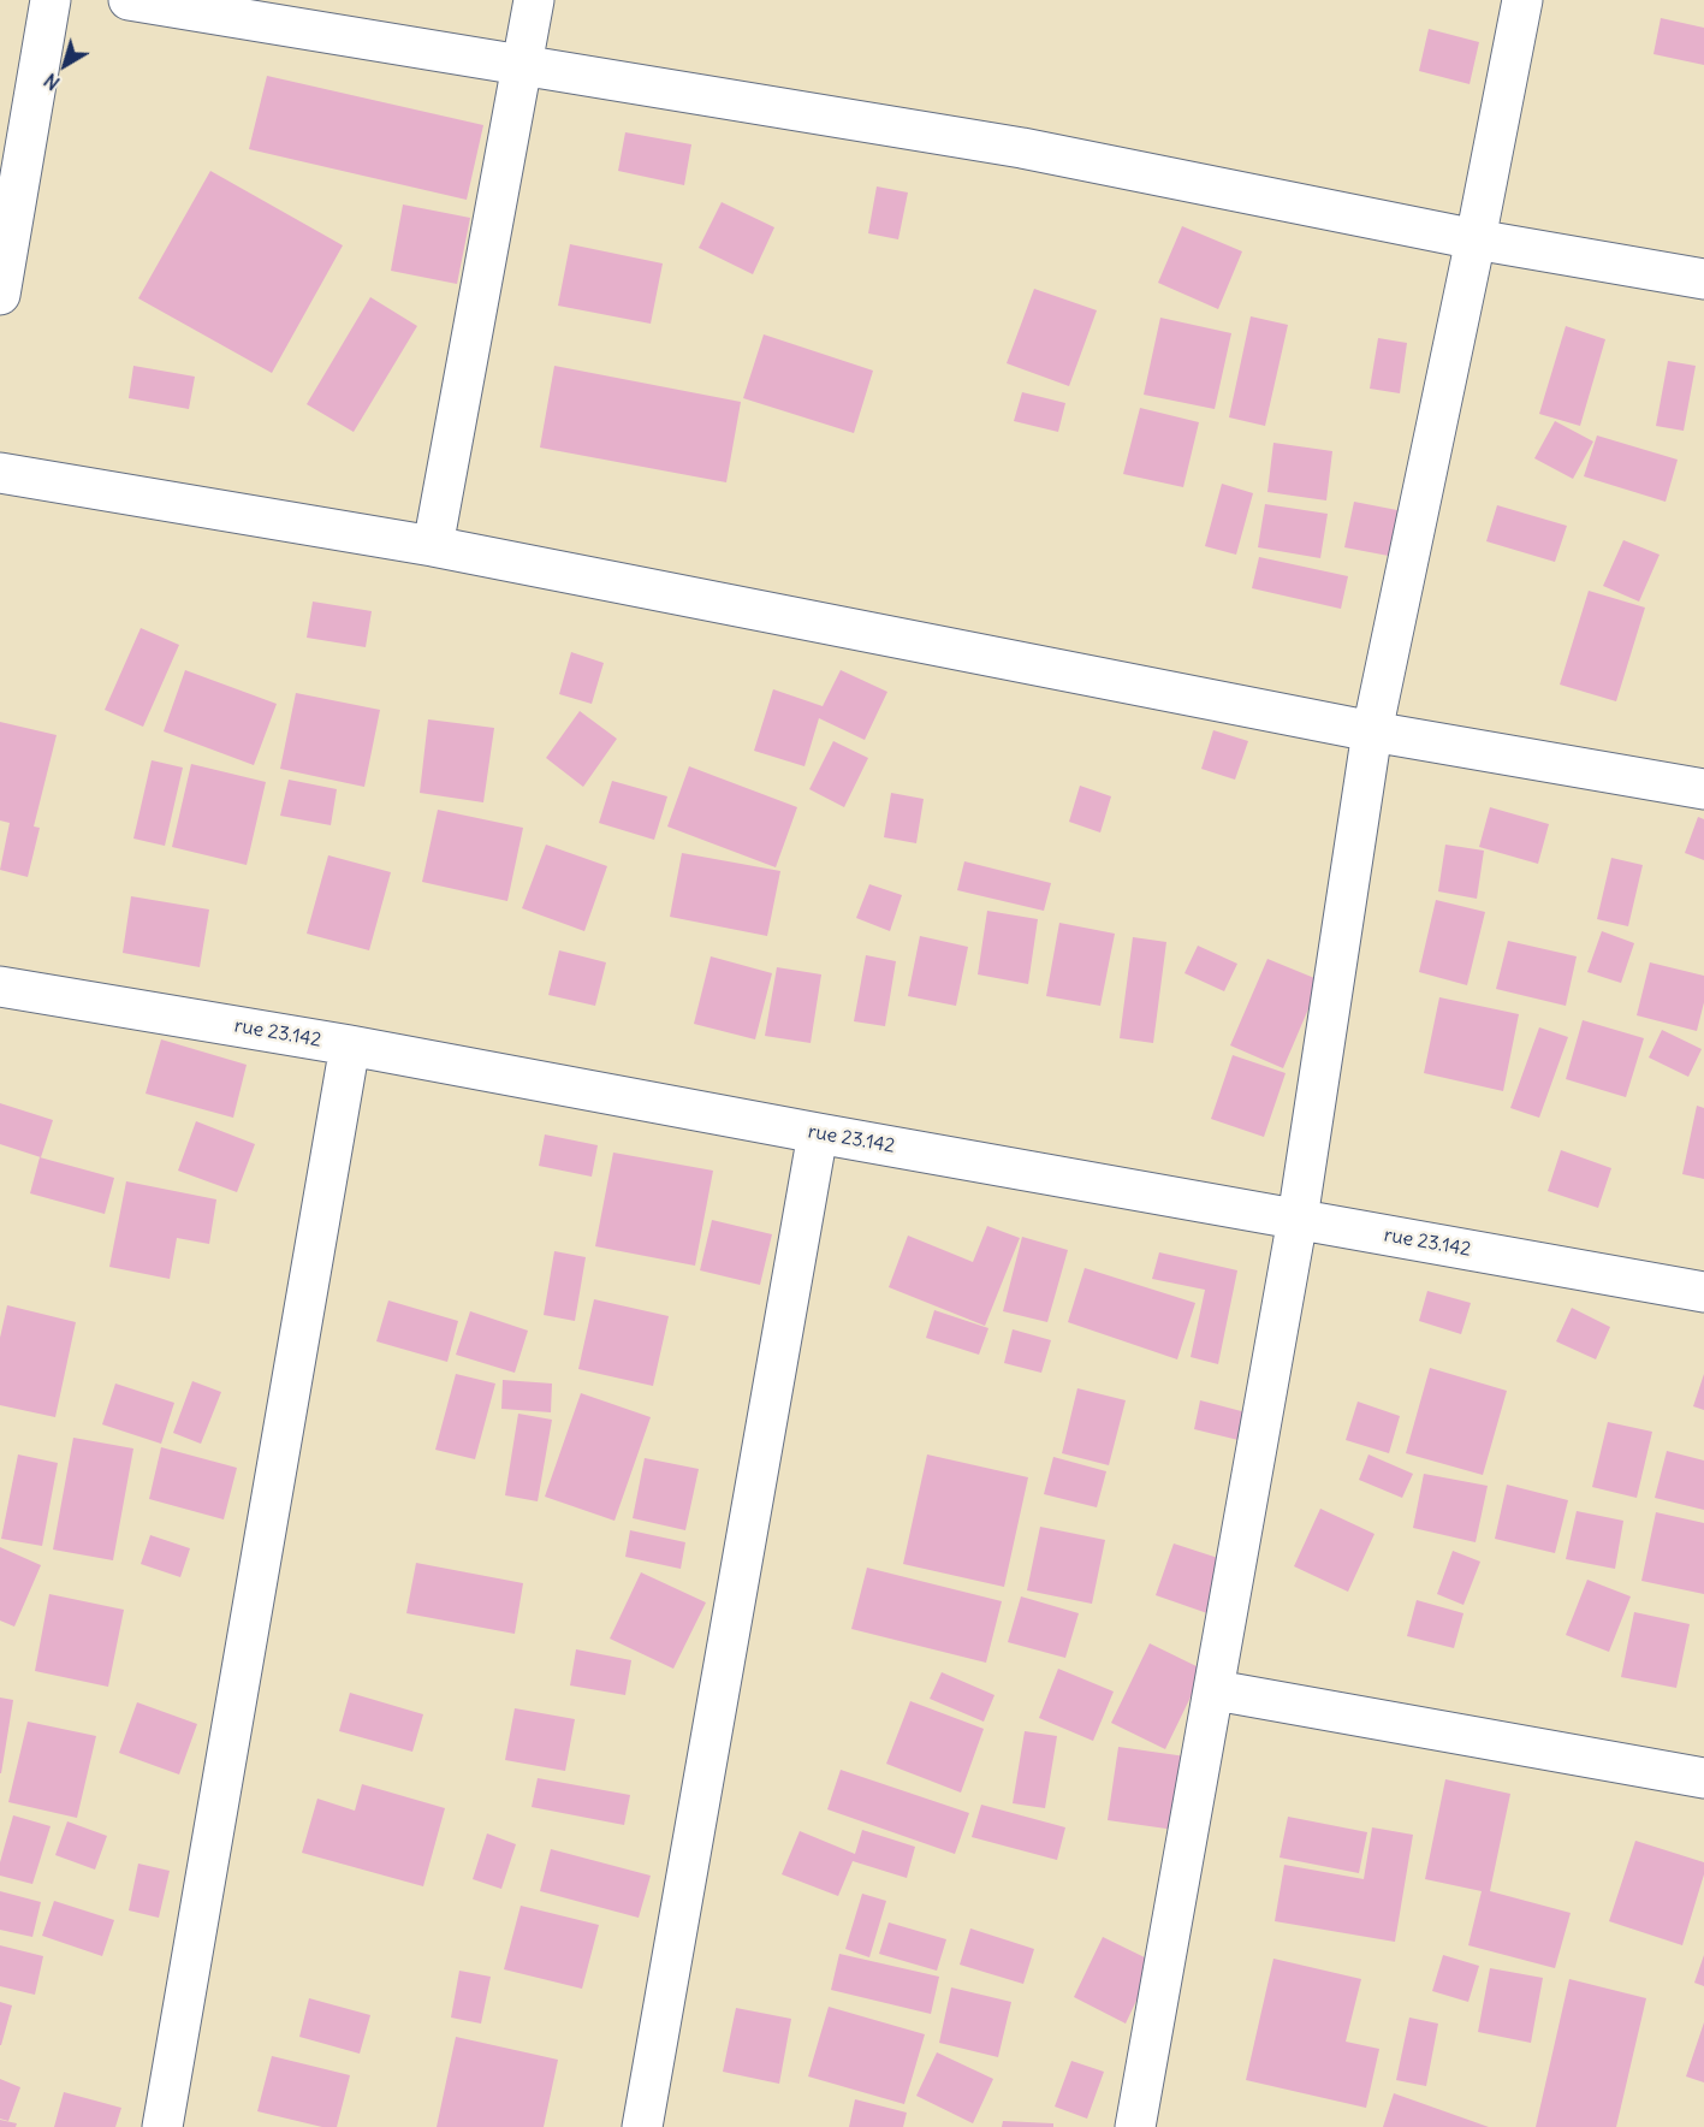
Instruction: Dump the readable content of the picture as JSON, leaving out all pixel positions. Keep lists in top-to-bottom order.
{
  "streets": {
    "street": ["rue 23.142"]
  },
  "north": "bottom left"
}
